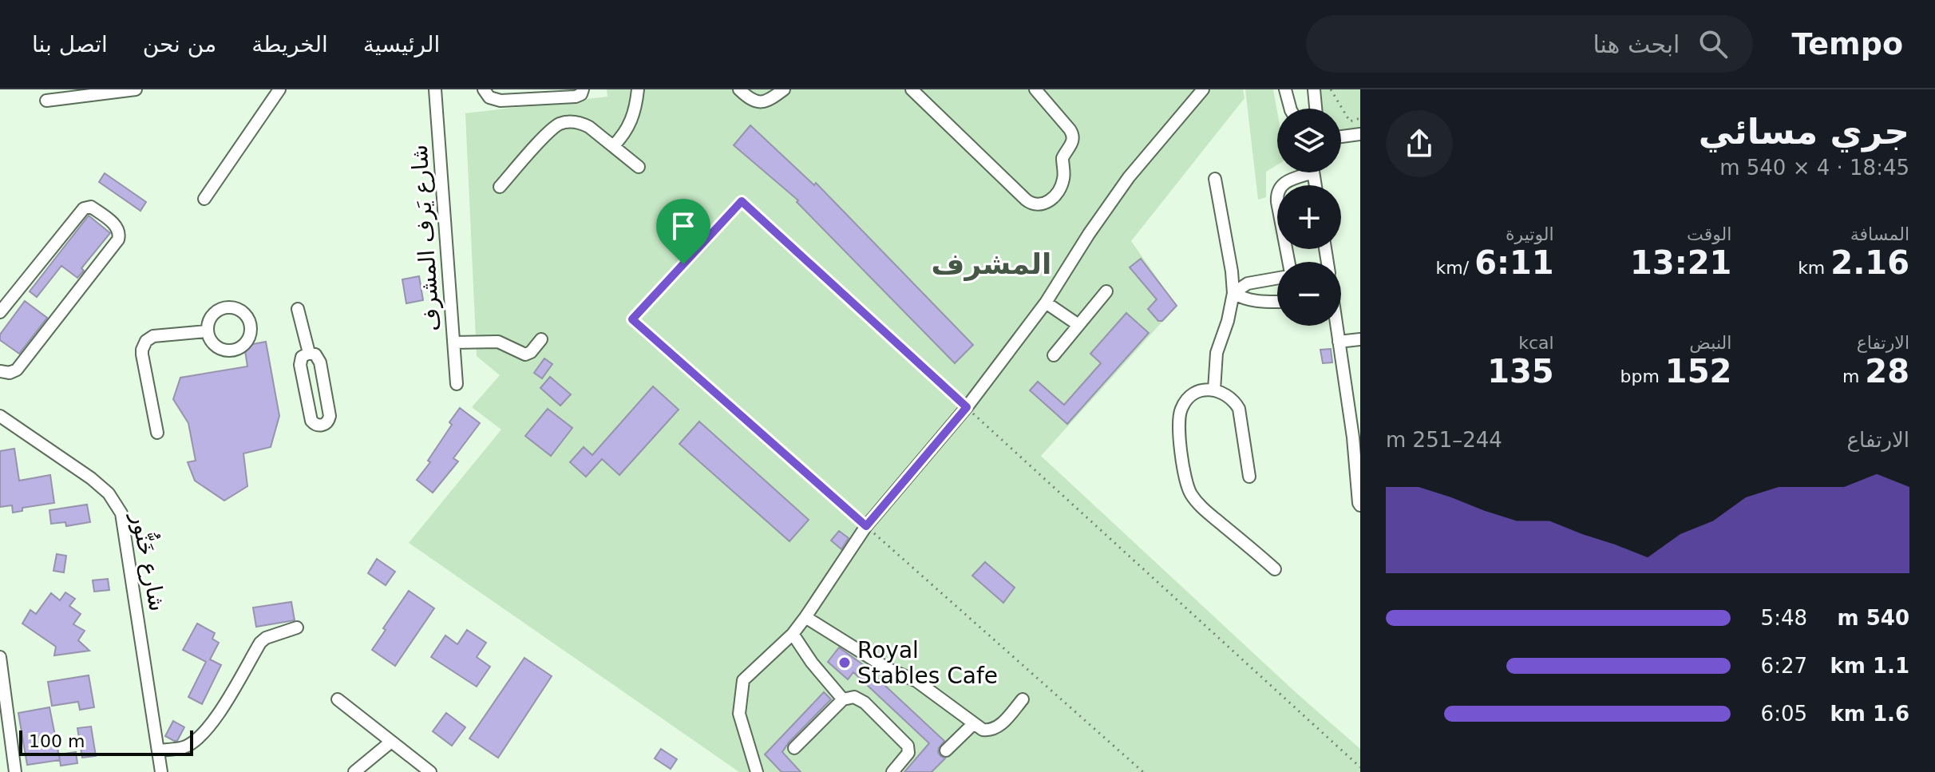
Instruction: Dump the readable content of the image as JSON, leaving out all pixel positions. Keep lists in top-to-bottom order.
{
  "streets": {
    "street": ["شارع يَرف المشرف", "شارع خَنُّور"]
  },
  "districts": ["المشرف"],
  "places": ["Royal Stables Cafe"],
  "scale_bar": "100 m",
  "page": {
    "header": "Tempo",
    "search": "ابحث هنا",
    "nav": [
      "الرئيسية",
      "الخريطة",
      "من نحن",
      "اتصل بنا"
    ],
    "heading": ["جري مسائي", "18:45 · 4 × 540 m"],
    "map_buttons": ["+", "−"],
    "stats": [
      ["المسافة", "2.16 km"],
      ["الوقت", "13:21"],
      ["الوتيرة", "6:11 /km"],
      ["الارتفاع", "28 m"],
      ["النبض", "152 bpm"],
      ["kcal", "135"]
    ],
    "chart": ["الارتفاع", "244–251 m"],
    "list": [
      {
        "name": "540 m",
        "note": "5:48"
      },
      {
        "name": "1.1 km",
        "note": "6:27"
      },
      {
        "name": "1.6 km",
        "note": "6:05"
      }
    ],
    "scale": "100 m"
  }
}
